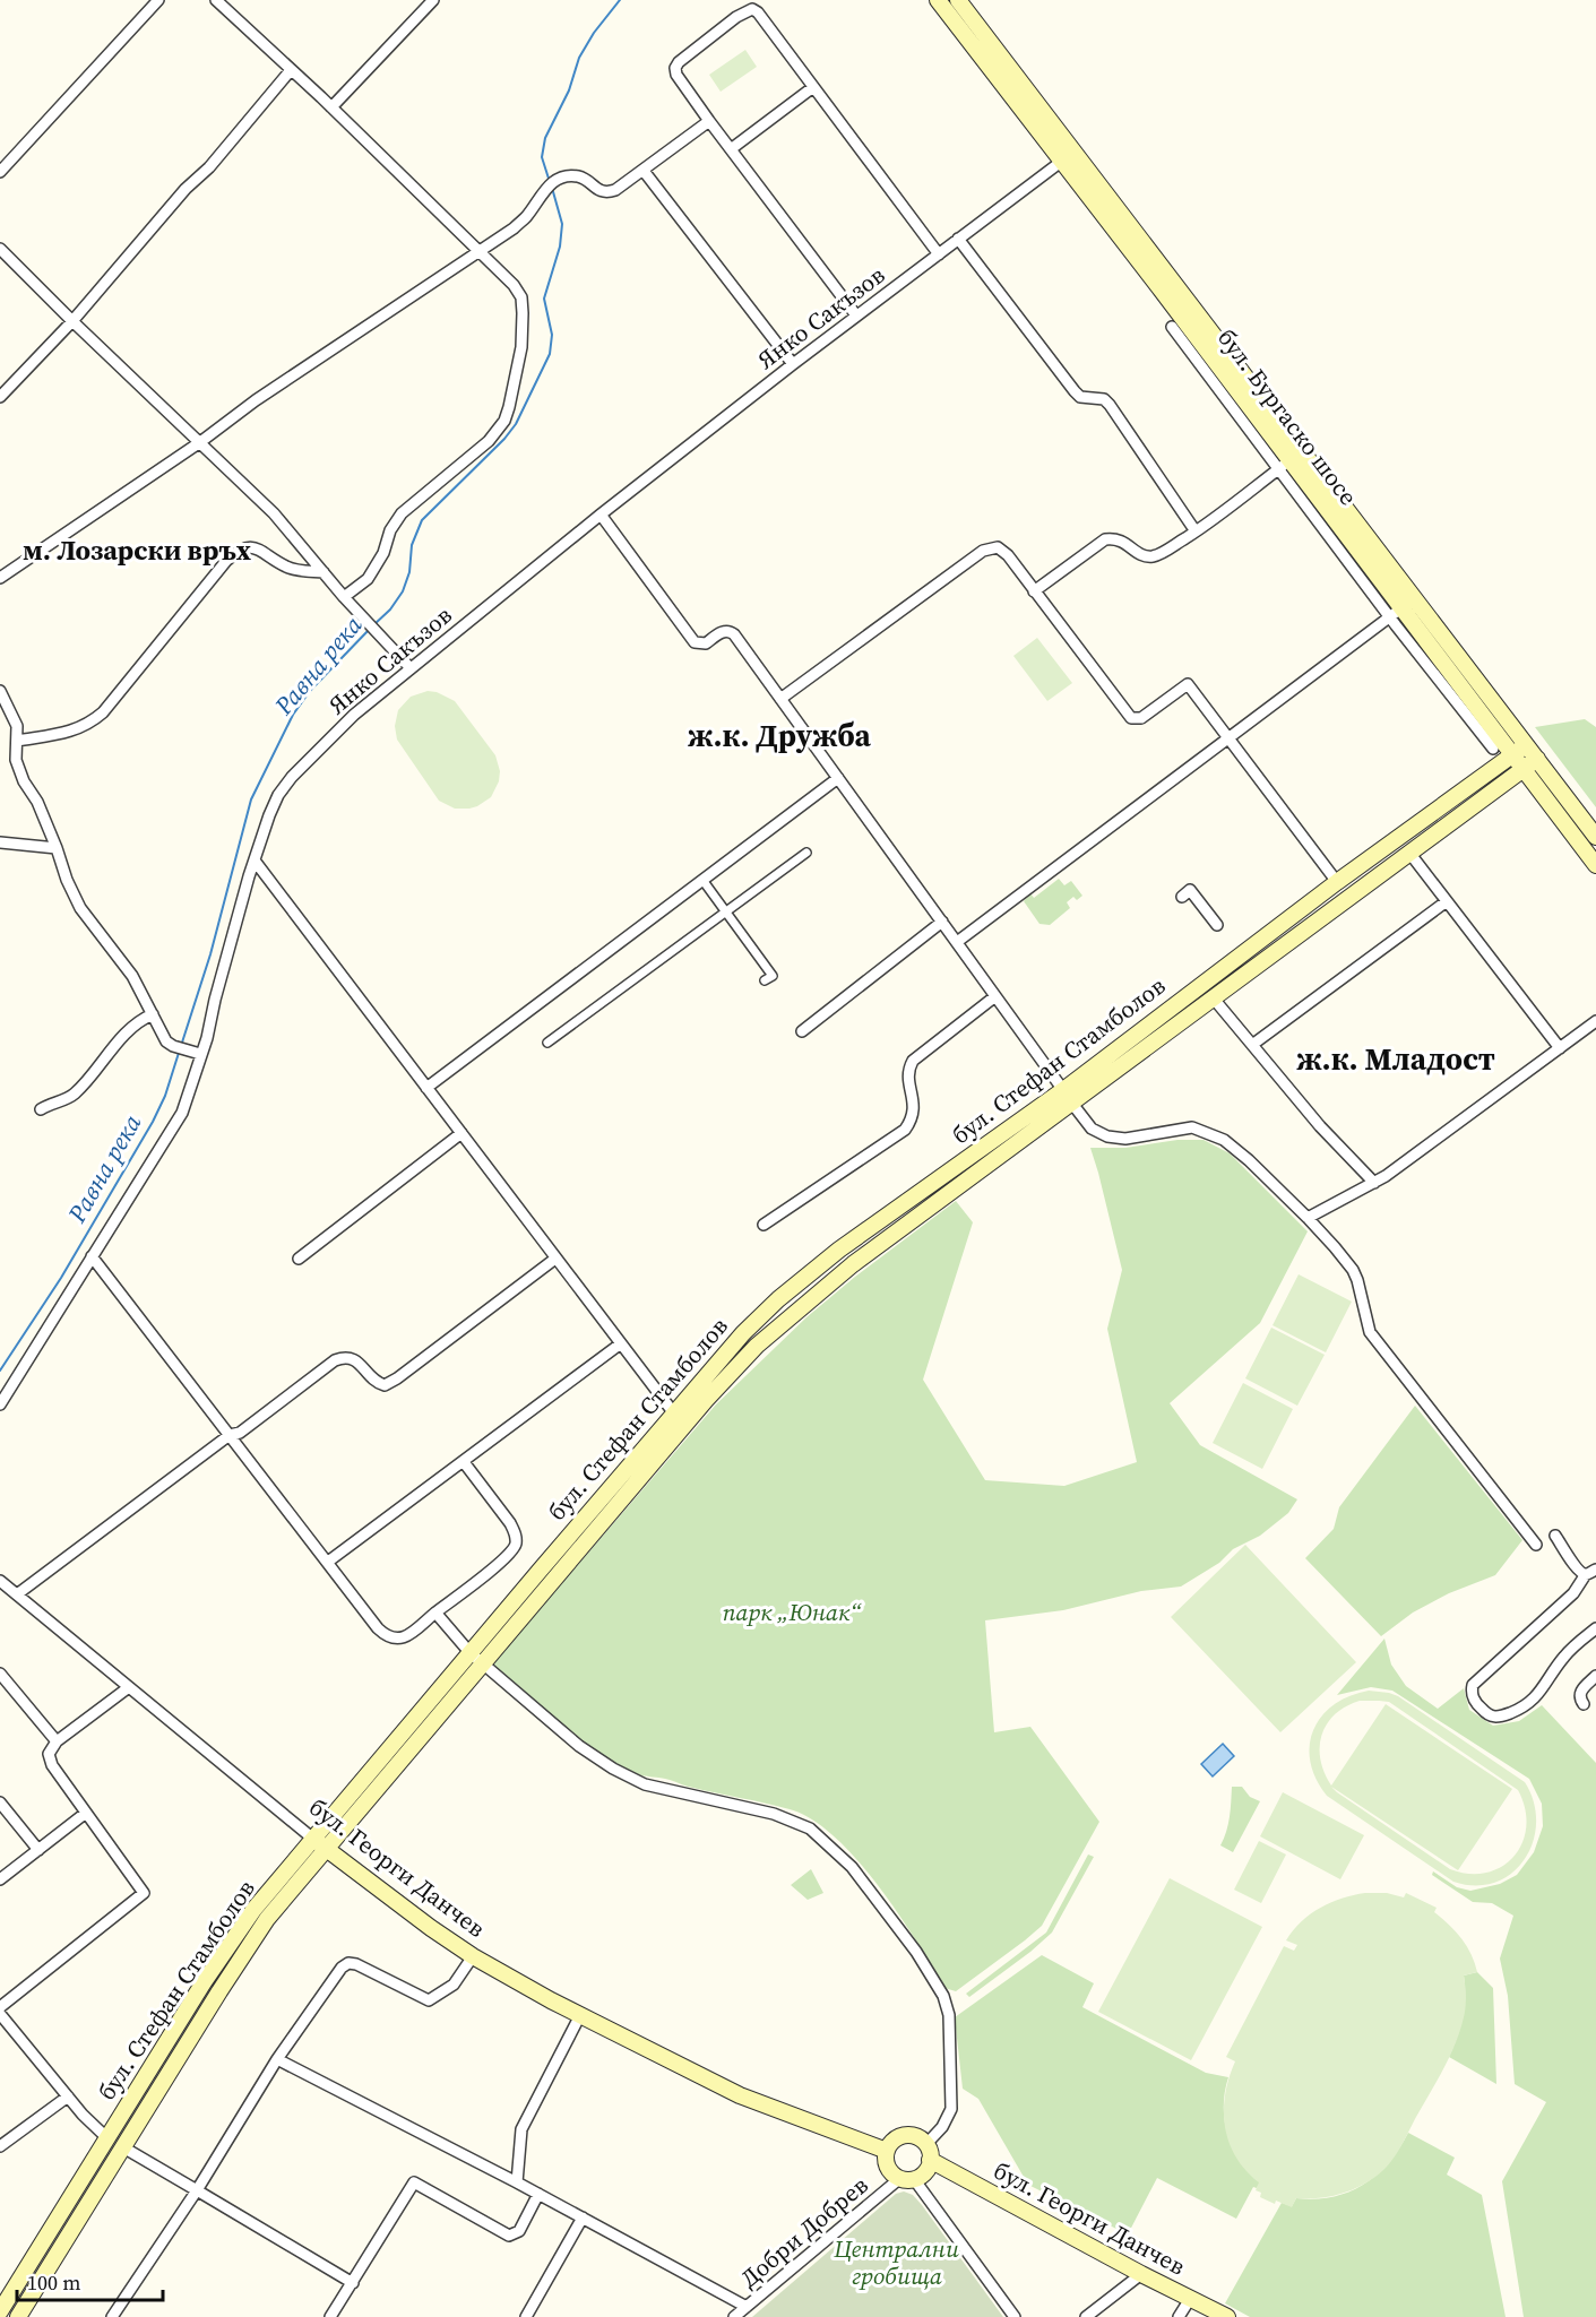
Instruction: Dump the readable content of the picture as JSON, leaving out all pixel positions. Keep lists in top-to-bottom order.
{
  "streets": {
    "main road": ["бул. Бургаско шосе", "бул. Стефан Стамболов", "бул. Георги Данчев"],
    "street": ["Янко Сакъзов", "Добри Добрев"]
  },
  "crossings": [
    ["Янко Сакъзов", "бул. Бургаско шосе"],
    ["бул. Бургаско шосе", "бул. Стефан Стамболов"],
    ["бул. Стефан Стамболов", "бул. Георги Данчев"],
    ["бул. Георги Данчев", "Добри Добрев"]
  ],
  "districts": ["м. Лозарски връх", "ж.к. Дружба", "ж.к. Младост"],
  "water": ["Равна река"],
  "parks": ["парк „Юнак“", "Централни гробища"],
  "scale_bar": "100 m"
}
